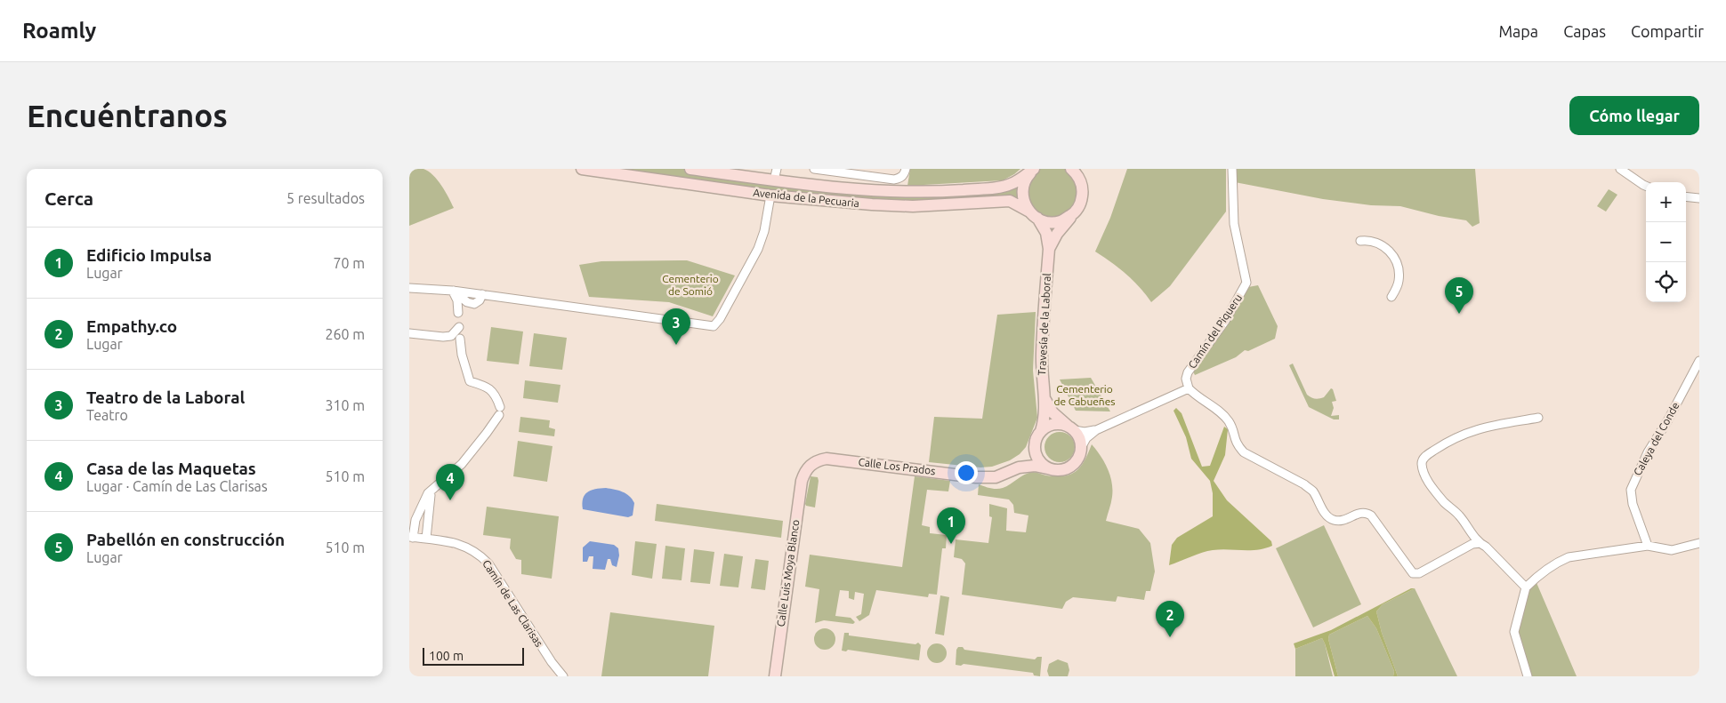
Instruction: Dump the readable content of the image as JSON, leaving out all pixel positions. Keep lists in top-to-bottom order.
{
  "streets": {
    "street": [
      "Avenida de la Pecuaria",
      "Travesía de la Laboral",
      "Camín del Piqueru",
      "Caleya del Conde",
      "Calle Los Prados",
      "Calle Luis Moya Blanco",
      "Camín de Las Clarisas"
    ]
  },
  "crossings": [
    ["Avenida de la Pecuaria", "Travesía de la Laboral"],
    ["Travesía de la Laboral", "Calle Los Prados"],
    ["Calle Los Prados", "Calle Luis Moya Blanco"]
  ],
  "parks": ["Cementerio de Somió", "Cementerio de Cabueñes"],
  "scale_bar": "100 m",
  "page": {
    "header": "Roamly",
    "nav": ["Mapa", "Capas", "Compartir"],
    "buttons": "Cómo llegar",
    "title": "Encuéntranos",
    "heading": ["Cerca", "5 resultados"],
    "map_buttons": ["+", "−"],
    "list": [
      {
        "mark": "1",
        "name": "Edificio Impulsa",
        "note": "Lugar",
        "value": "70 m"
      },
      {
        "mark": "2",
        "name": "Empathy.co",
        "note": "Lugar",
        "value": "260 m"
      },
      {
        "mark": "3",
        "name": "Teatro de la Laboral",
        "note": "Teatro",
        "value": "310 m"
      },
      {
        "mark": "4",
        "name": "Casa de las Maquetas",
        "note": "Lugar · Camín de Las Clarisas",
        "value": "510 m"
      },
      {
        "mark": "5",
        "name": "Pabellón en construcción",
        "note": "Lugar",
        "value": "510 m"
      }
    ],
    "pins": [
      "5",
      "3",
      "4",
      "1",
      "2"
    ],
    "scale": "100 m"
  }
}
